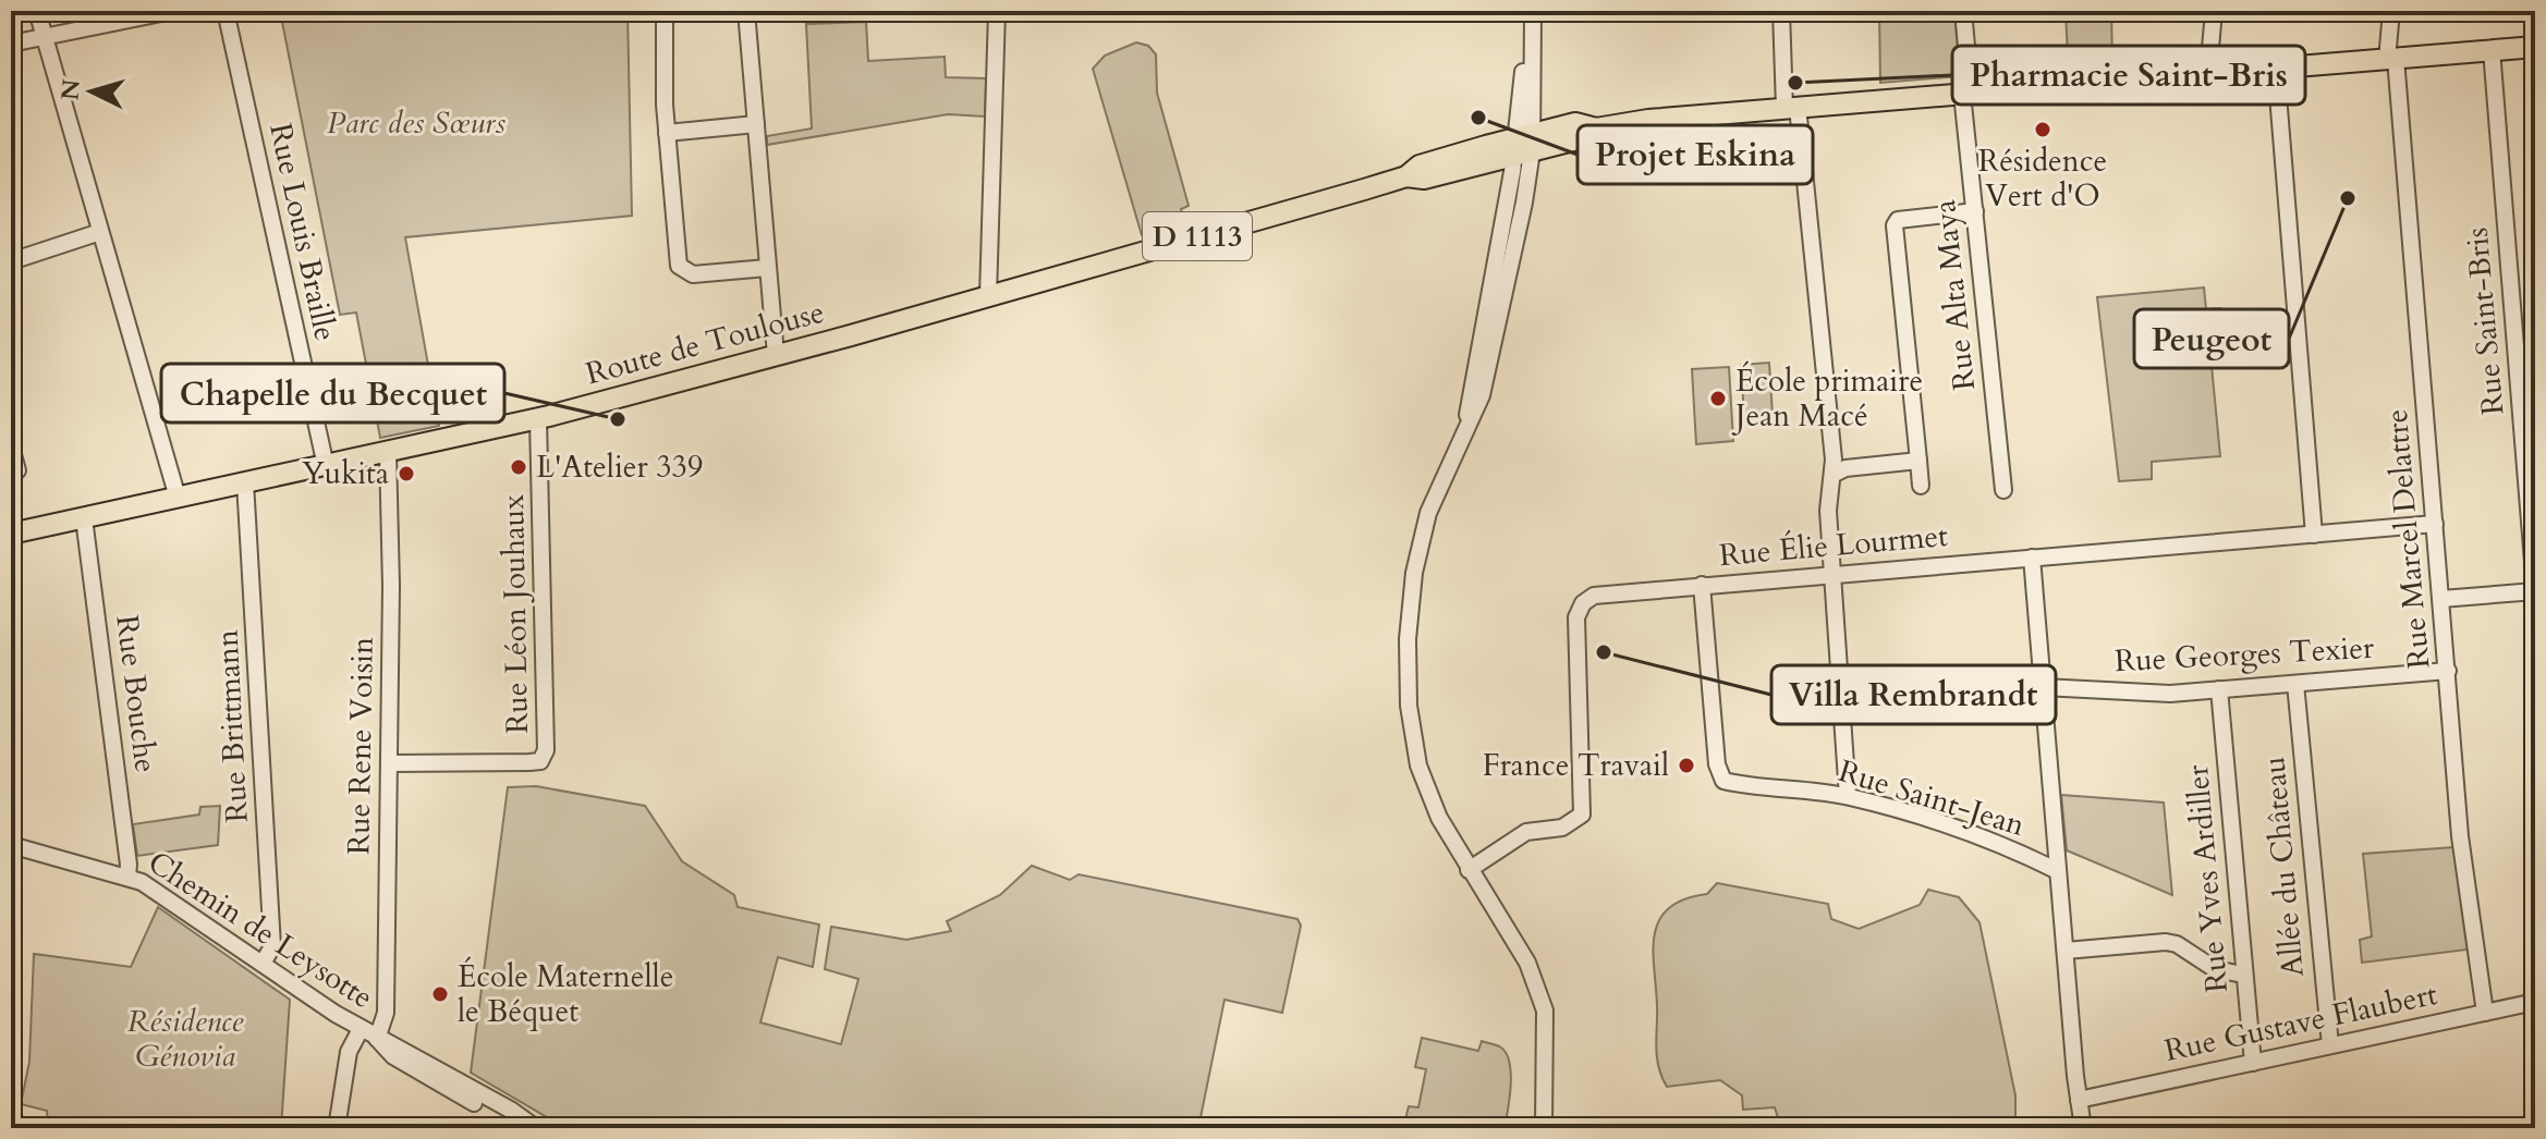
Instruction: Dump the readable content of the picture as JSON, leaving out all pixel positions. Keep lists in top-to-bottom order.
{
  "streets": {
    "main road": ["D 1113", "Route de Toulouse"],
    "street": [
      "Rue Louis Braille",
      "Rue Alta Maya",
      "Rue Saint-Bris",
      "Rue Marcel Delattre",
      "Rue Élie Lourmet",
      "Rue Léon Jouhaux",
      "Rue Georges Texier",
      "Rue Bouche",
      "Rue Brittmann",
      "Rue Rene Voisin",
      "Rue Saint-Jean",
      "Allée du Château",
      "Rue Yves Ardiller",
      "Chemin de Leysotte",
      "Rue Gustave Flaubert"
    ]
  },
  "crossings": [
    ["Rue Louis Braille", "Route de Toulouse"],
    ["Rue Alta Maya", "Route de Toulouse"],
    ["Rue Saint-Bris", "Route de Toulouse"],
    ["Route de Toulouse", "Rue Marcel Delattre"],
    ["Route de Toulouse", "Rue Léon Jouhaux"],
    ["Route de Toulouse", "Rue Bouche"],
    ["Route de Toulouse", "Rue Brittmann"],
    ["Route de Toulouse", "Rue Rene Voisin"],
    ["Rue Marcel Delattre", "Rue Élie Lourmet"],
    ["Rue Marcel Delattre", "Rue Georges Texier"],
    ["Rue Marcel Delattre", "Rue Gustave Flaubert"],
    ["Rue Élie Lourmet", "Rue Saint-Jean"],
    ["Rue Léon Jouhaux", "Rue Rene Voisin"],
    ["Rue Georges Texier", "Allée du Château"],
    ["Rue Georges Texier", "Rue Yves Ardiller"],
    ["Rue Bouche", "Chemin de Leysotte"],
    ["Rue Brittmann", "Chemin de Leysotte"],
    ["Rue Rene Voisin", "Chemin de Leysotte"],
    ["Allée du Château", "Rue Gustave Flaubert"],
    ["Rue Yves Ardiller", "Rue Gustave Flaubert"]
  ],
  "parks": ["Parc des Sœurs", "Résidence Génovia"],
  "places": [
    "Pharmacie Saint-Bris",
    "Projet Eskina",
    "Résidence Vert d'O",
    "Peugeot",
    "École primaire Jean Macé",
    "Chapelle du Becquet",
    "L'Atelier 339",
    "Yukita",
    "Villa Rembrandt",
    "France Travail",
    "École Maternelle le Béquet"
  ],
  "north": "left"
}
